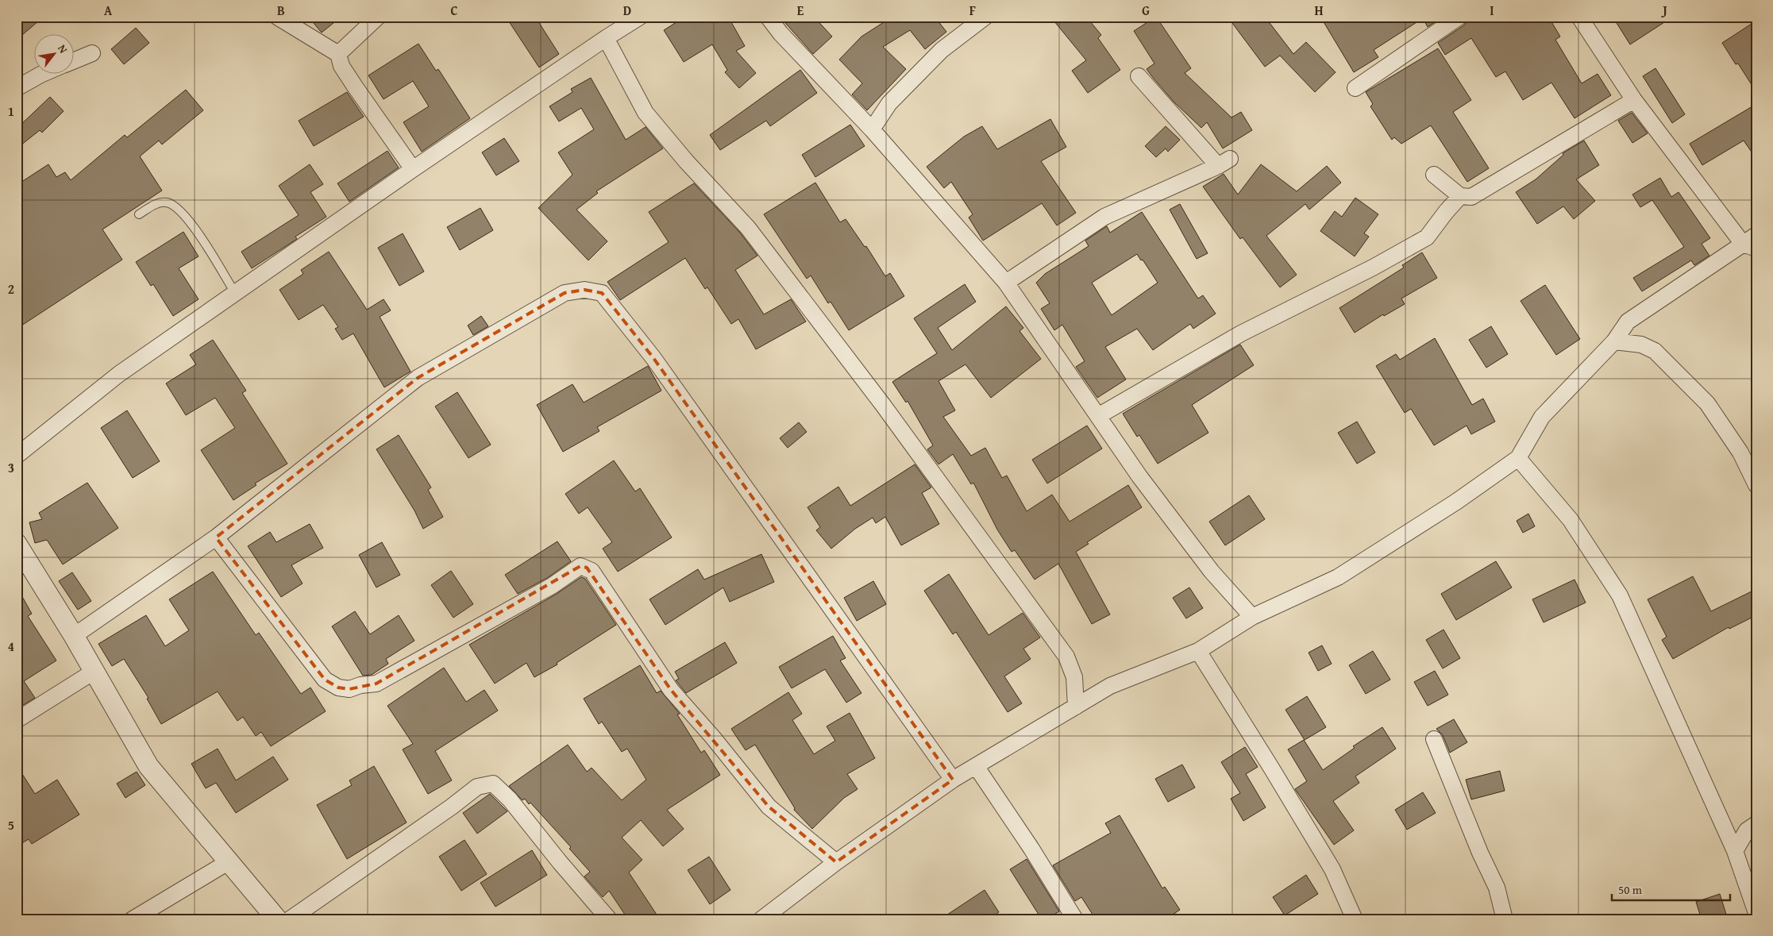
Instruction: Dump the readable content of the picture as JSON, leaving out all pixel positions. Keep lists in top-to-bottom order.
{
  "scale_bar": "50 m",
  "north": "top right",
  "grid": {
    "columns": [
      "A",
      "B",
      "C",
      "D",
      "E",
      "F",
      "G",
      "H",
      "I",
      "J"
    ],
    "rows": [
      "1",
      "2",
      "3",
      "4",
      "5"
    ]
  }
}
